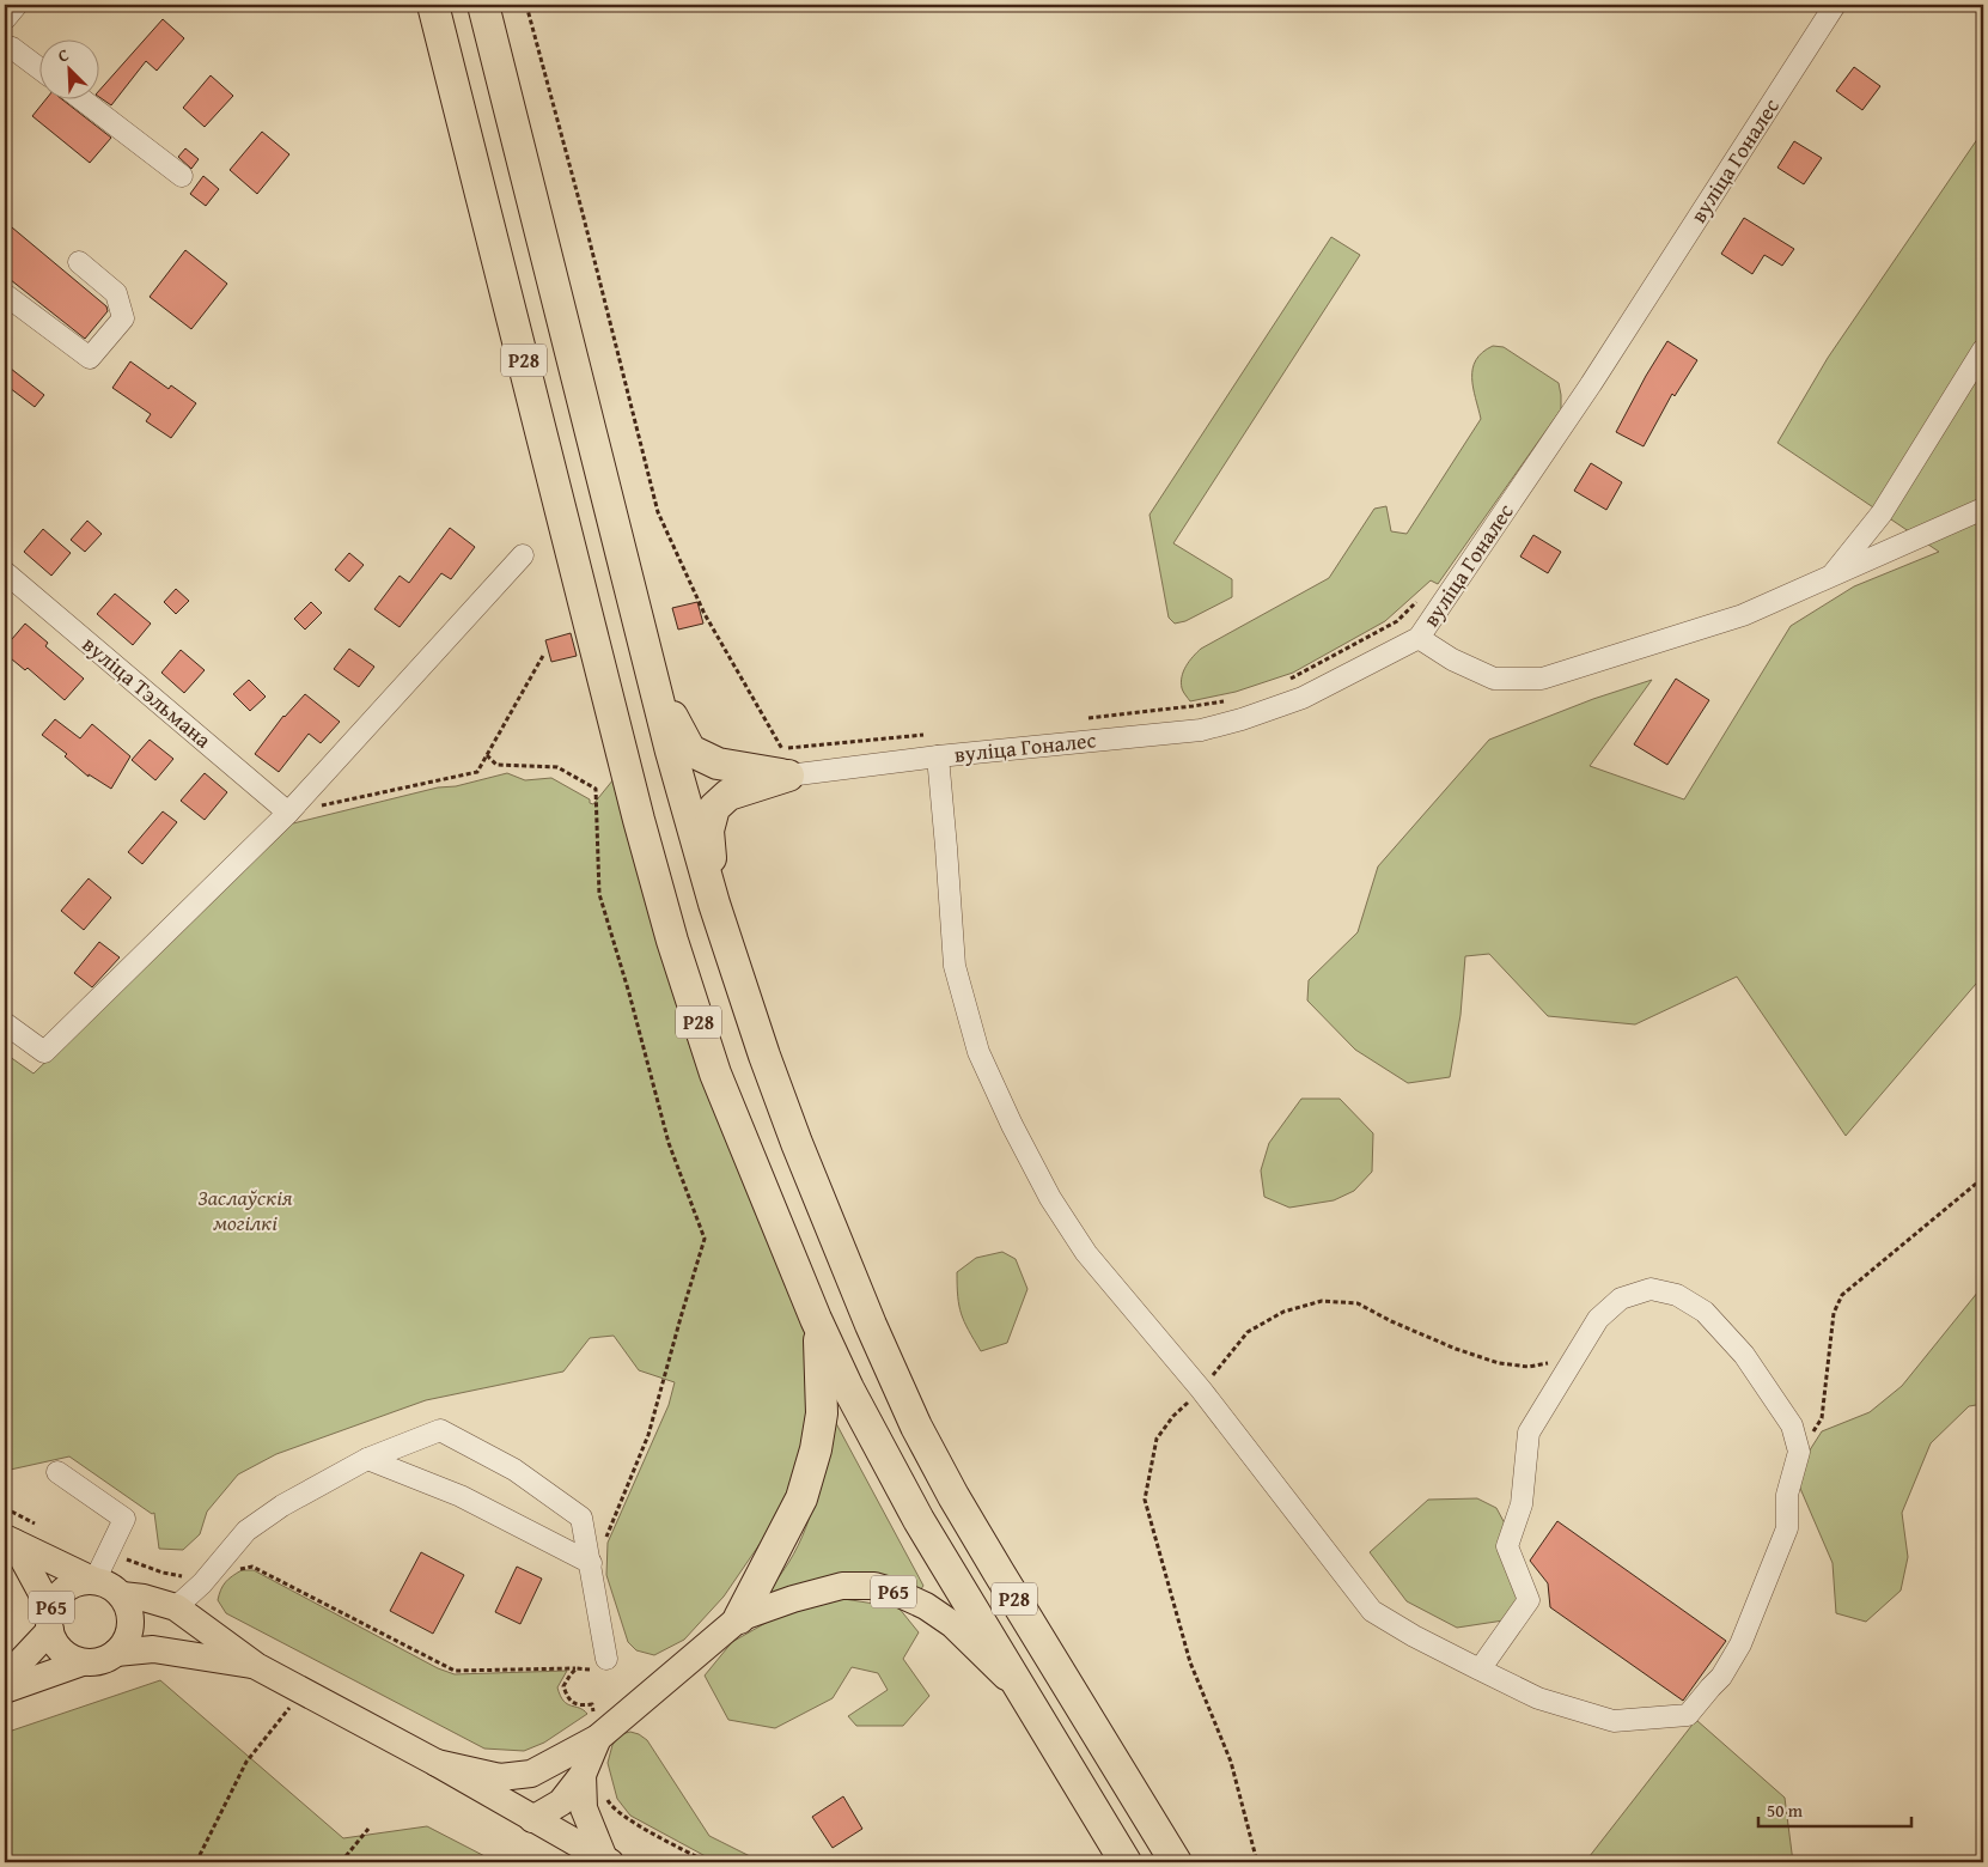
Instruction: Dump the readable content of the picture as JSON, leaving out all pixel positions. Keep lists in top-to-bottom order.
{
  "streets": {
    "highway": ["Р28", "Р65"],
    "street": ["вуліца Гоналес", "вуліца Тэльмана"]
  },
  "crossings": [
    ["Р28", "Р65"]
  ],
  "parks": ["Заслаўскія могілкі"],
  "scale_bar": "50 m",
  "north": "top left"
}
